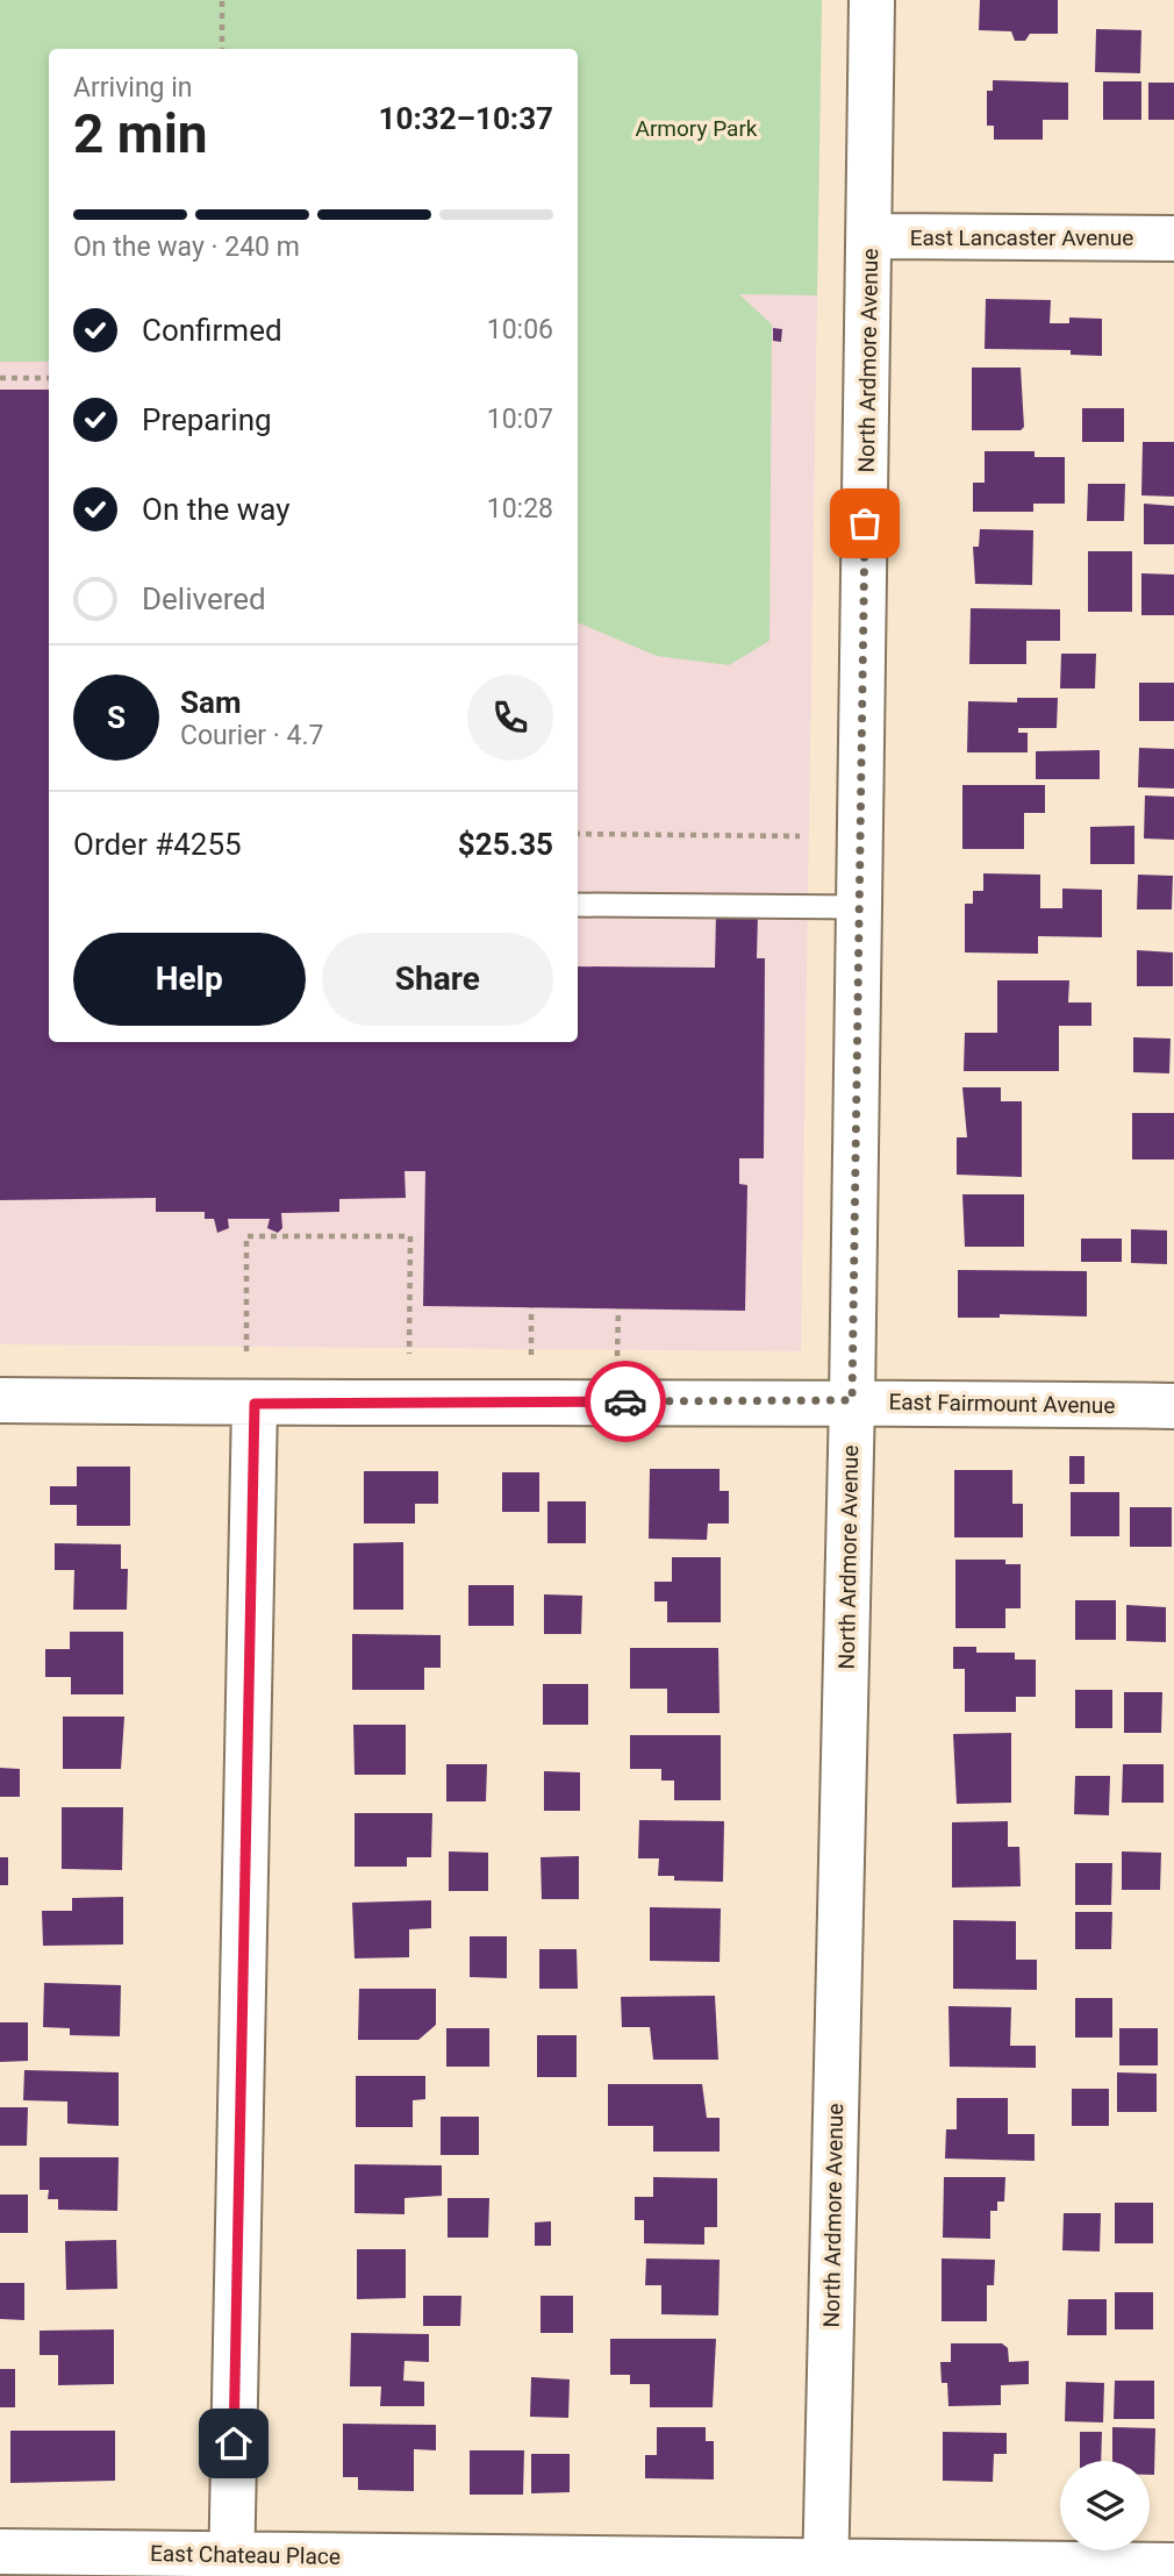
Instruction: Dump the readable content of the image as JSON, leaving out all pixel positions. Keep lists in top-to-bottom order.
{
  "streets": {
    "street": [
      "East Lancaster Avenue",
      "North Ardmore Avenue",
      "East Fairmount Avenue",
      "East Chateau Place"
    ]
  },
  "crossings": [
    ["East Lancaster Avenue", "North Ardmore Avenue"],
    ["North Ardmore Avenue", "East Fairmount Avenue"],
    ["North Ardmore Avenue", "East Chateau Place"]
  ],
  "parks": ["Armory Park"],
  "page": {
    "heading": ["2 min", "Arriving in", "10:32–10:37"],
    "panel": [
      "Sam",
      "Courier · 4.7",
      "Order #4255",
      "$25.35"
    ],
    "bar": "On the way · 240 m",
    "list": [
      ["Confirmed", "10:06"],
      ["Preparing", "10:07"],
      ["On the way", "10:28"],
      "Delivered"
    ],
    "round": "S",
    "buttons": ["Help", "Share"]
  }
}
